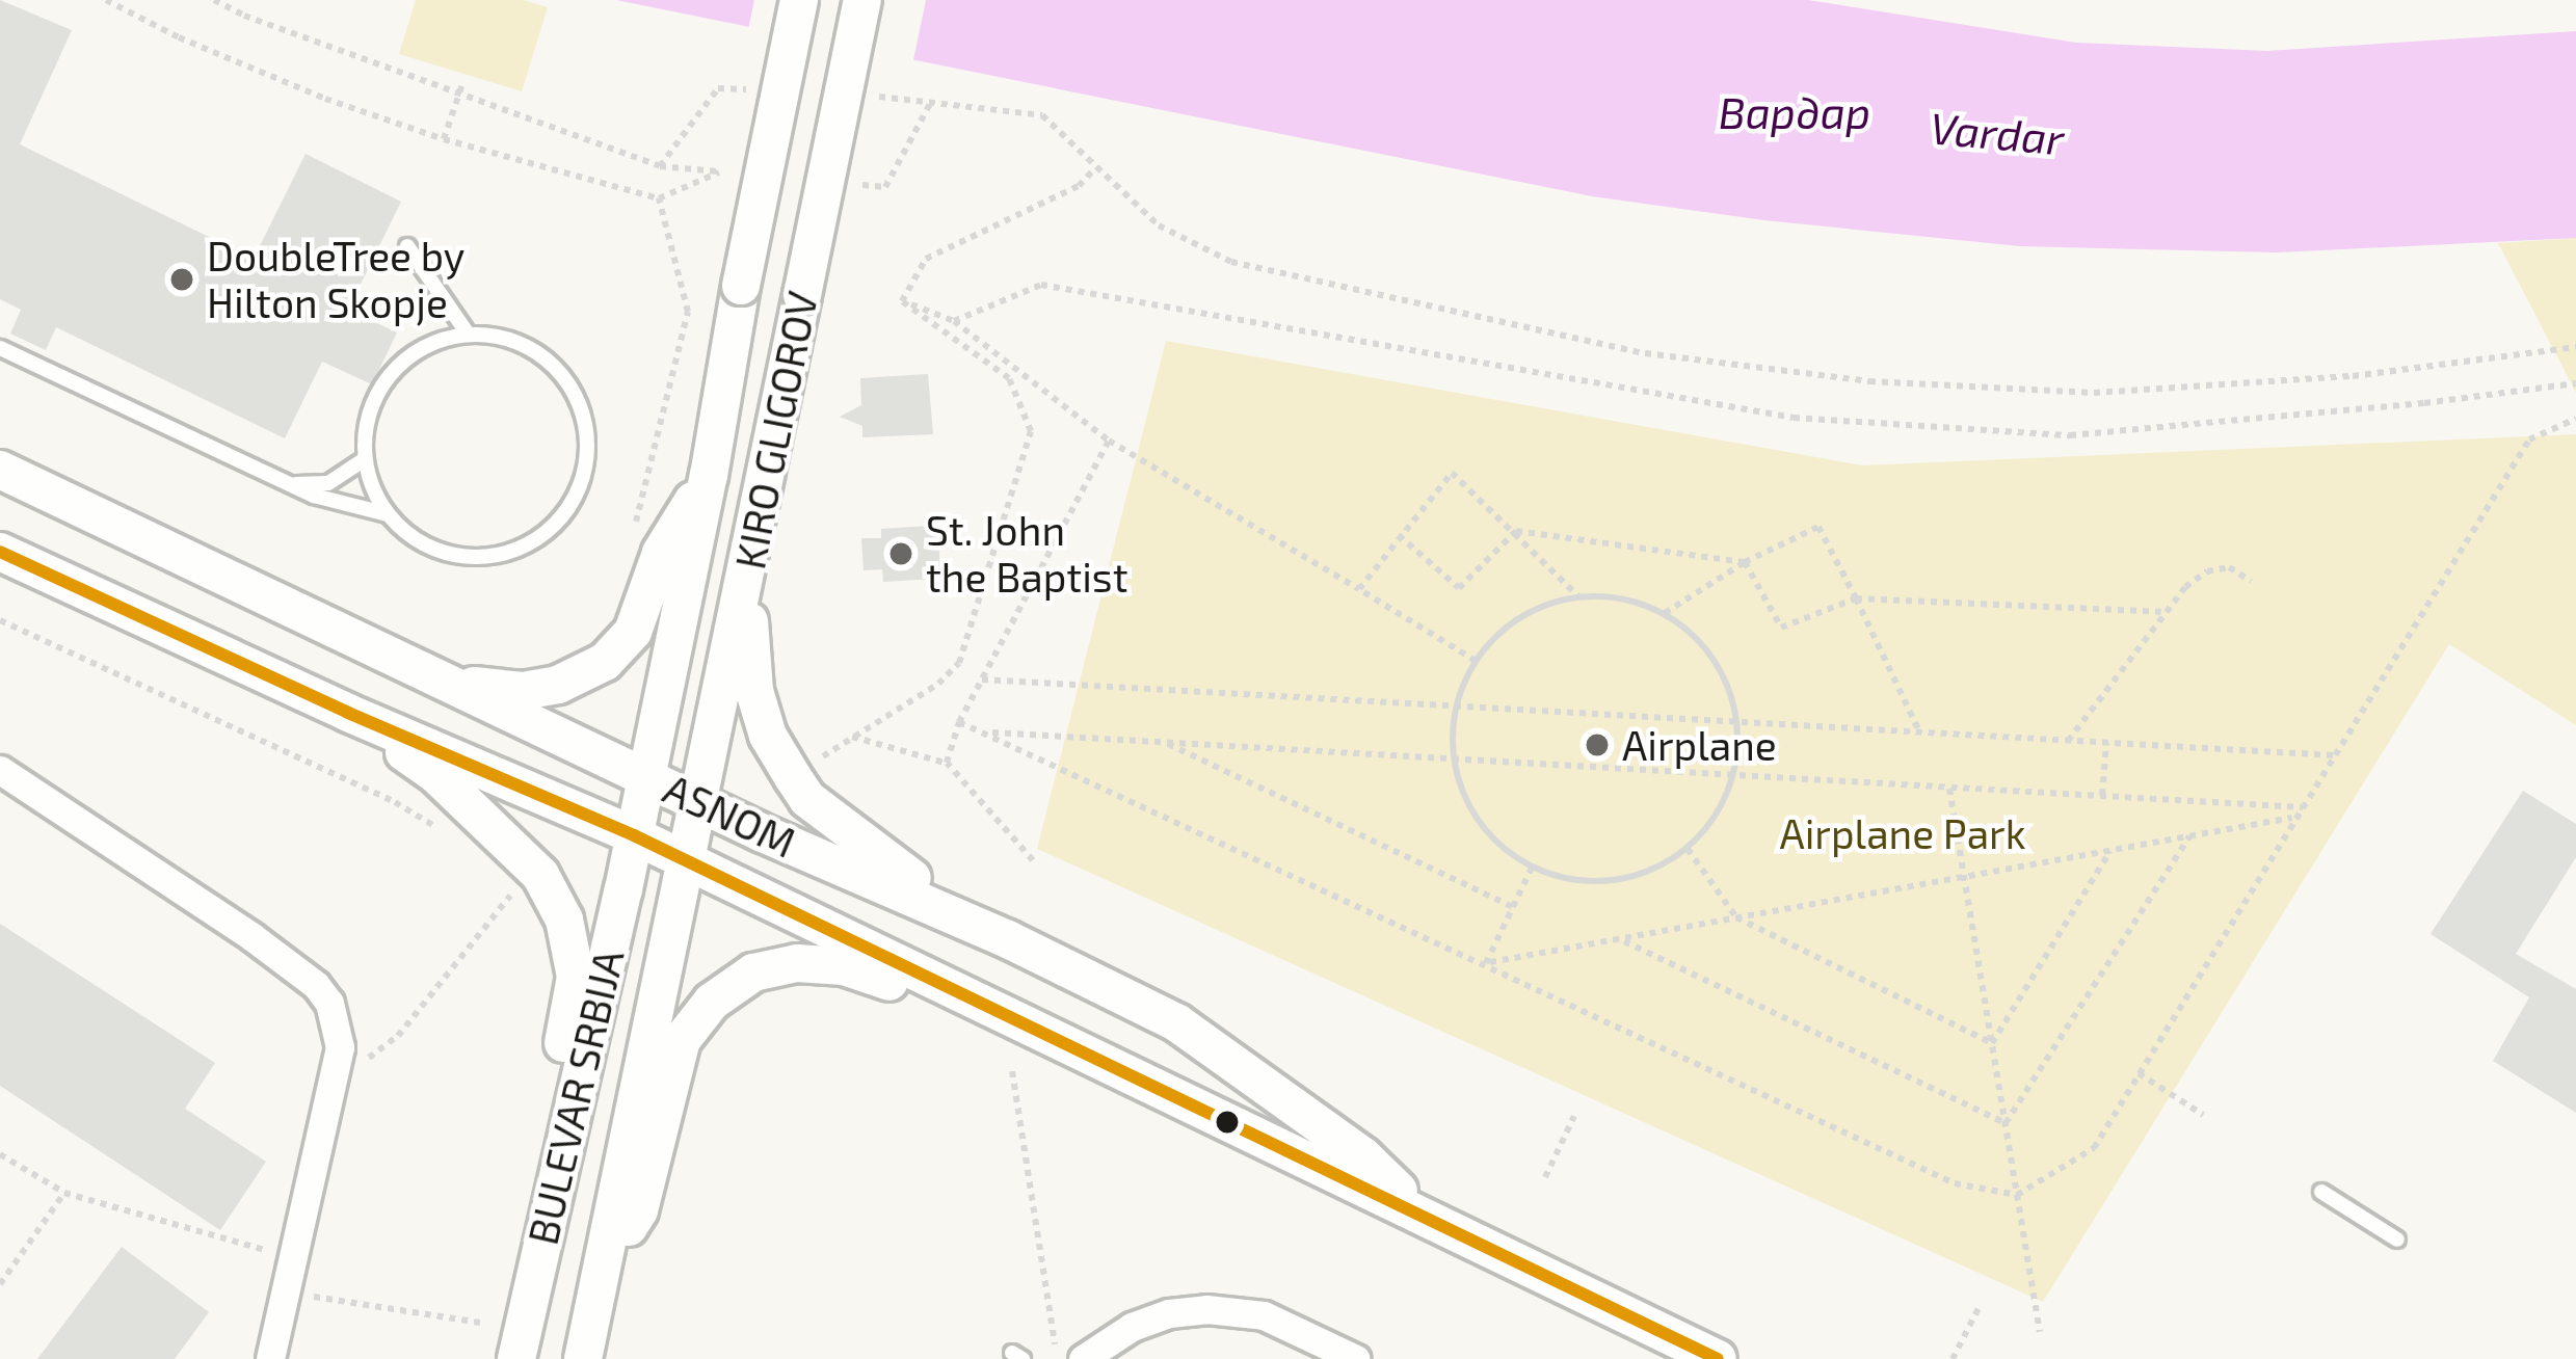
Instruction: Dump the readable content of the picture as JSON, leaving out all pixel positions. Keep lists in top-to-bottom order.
{
  "streets": {
    "street": ["KIRO GLIGOROV", "ASNOM", "BULEVAR SRBIJA"]
  },
  "crossings": [
    ["KIRO GLIGOROV", "ASNOM"],
    ["KIRO GLIGOROV", "BULEVAR SRBIJA"],
    ["ASNOM", "BULEVAR SRBIJA"]
  ],
  "water": ["Вардар", "Vardar"],
  "parks": ["Airplane Park"],
  "places": ["DoubleTree by Hilton Skopje", "St. John the Baptist", "Airplane"]
}
